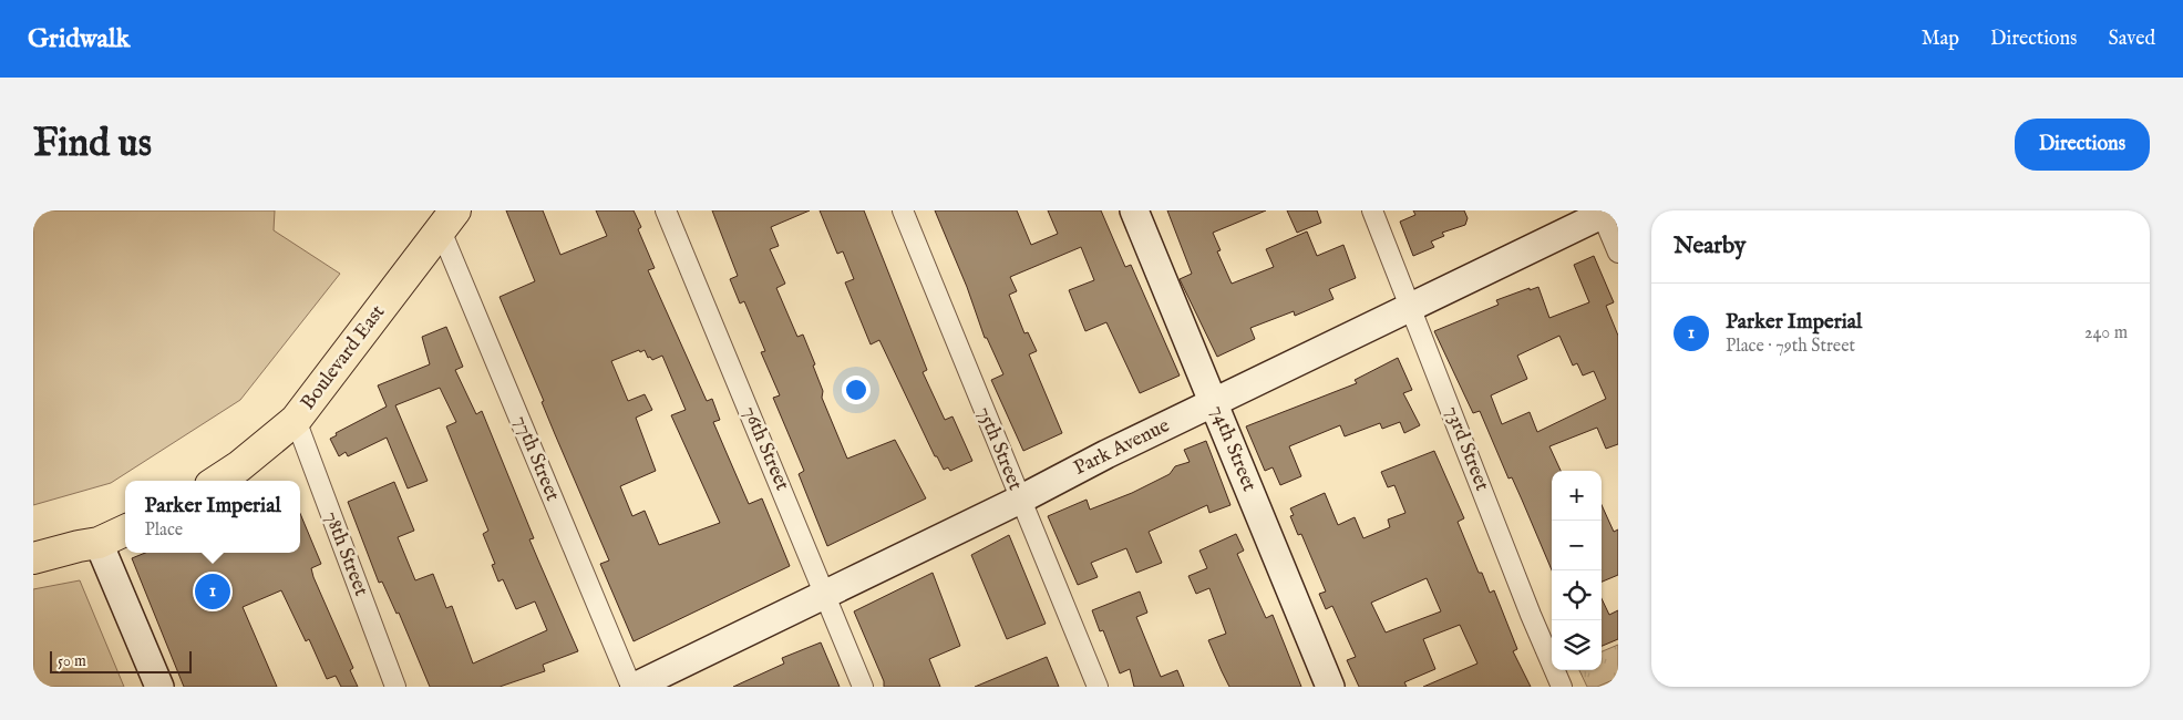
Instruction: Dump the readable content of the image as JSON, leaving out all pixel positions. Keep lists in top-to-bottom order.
{
  "streets": {
    "main road": ["Boulevard East"],
    "street": [
      "Park Avenue",
      "76th Street",
      "75th Street",
      "74th Street",
      "73rd Street",
      "77th Street",
      "78th Street"
    ]
  },
  "crossings": [
    ["Boulevard East", "77th Street"],
    ["Boulevard East", "78th Street"],
    ["Park Avenue", "76th Street"],
    ["Park Avenue", "75th Street"],
    ["Park Avenue", "74th Street"],
    ["Park Avenue", "73rd Street"]
  ],
  "scale_bar": "50 m",
  "page": {
    "header": "Gridwalk",
    "nav": ["Map", "Directions", "Saved"],
    "buttons": "Directions",
    "title": "Find us",
    "heading": "Nearby",
    "list": [
      {
        "mark": "1",
        "name": "Parker Imperial",
        "note": "Place · 79th Street",
        "value": "240 m"
      }
    ],
    "map_buttons": ["+", "−"],
    "popup": ["Parker Imperial", "Place"],
    "pins": "1",
    "scale": "50 m"
  }
}
